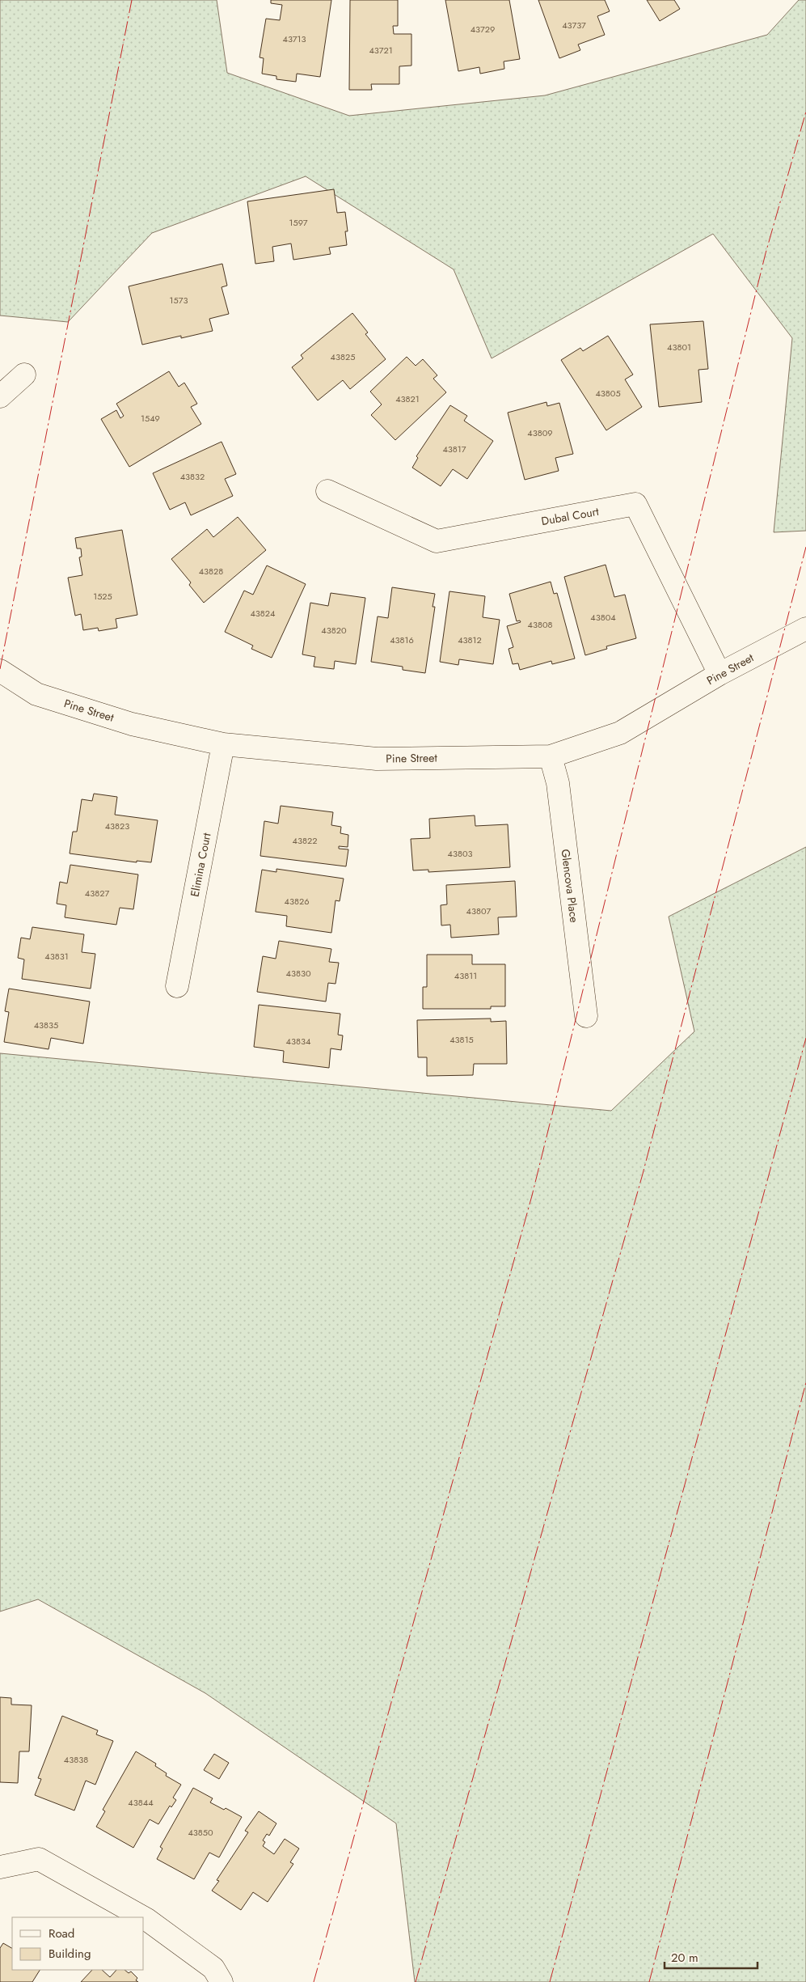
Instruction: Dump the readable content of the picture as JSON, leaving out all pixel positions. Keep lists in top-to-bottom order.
{
  "streets": {
    "street": [
      "Dubal Court",
      "Pine Street",
      "Elimina Court",
      "Glencova Place"
    ]
  },
  "crossings": [
    ["Dubal Court", "Pine Street"],
    ["Pine Street", "Elimina Court"],
    ["Pine Street", "Glencova Place"]
  ],
  "house_numbers": [
    "43737",
    "43729",
    "43713",
    "43721",
    "1597",
    "1573",
    "43801",
    "43825",
    "43805",
    "43821",
    "1549",
    "43809",
    "43817",
    "43832",
    "43828",
    "1525",
    "43824",
    "43804",
    "43808",
    "43820",
    "43816",
    "43812",
    "43823",
    "43822",
    "43803",
    "43827",
    "43826",
    "43807",
    "43831",
    "43830",
    "43811",
    "43835",
    "43815",
    "43834",
    "43838",
    "43844",
    "43850"
  ],
  "legend": ["Road", "Building"],
  "scale_bar": "20 m"
}
